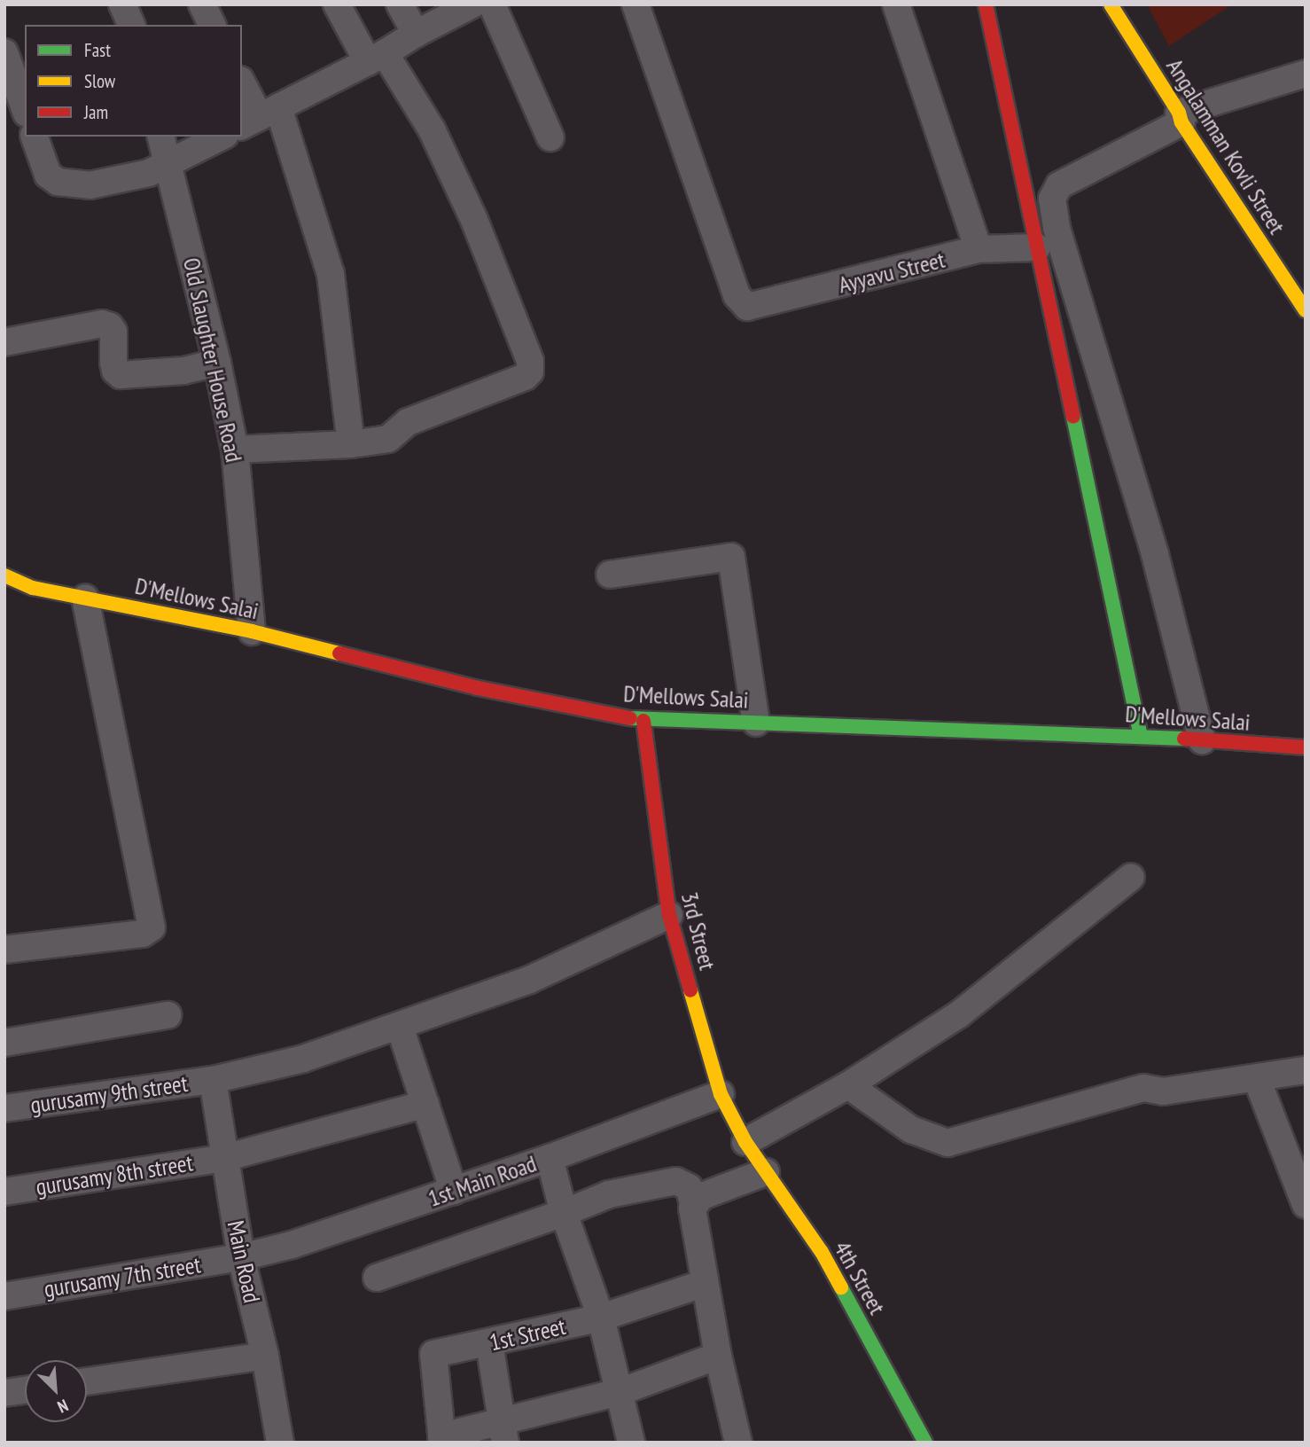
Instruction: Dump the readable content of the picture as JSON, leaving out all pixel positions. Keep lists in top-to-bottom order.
{
  "streets": {
    "street": [
      "Angalamman Kovli Street",
      "Ayyavu Street",
      "Old Slaughter House Road",
      "D'Mellows Salai",
      "3rd Street",
      "gurusamy 9th street",
      "gurusamy 8th street",
      "1st Main Road",
      "Main Road",
      "gurusamy 7th street",
      "4th Street",
      "1st Street"
    ]
  },
  "crossings": [
    ["Old Slaughter House Road", "D'Mellows Salai"],
    ["D'Mellows Salai", "3rd Street"],
    ["3rd Street", "gurusamy 9th street"],
    ["3rd Street", "1st Main Road"],
    ["3rd Street", "4th Street"],
    ["gurusamy 9th street", "Main Road"],
    ["gurusamy 8th street", "Main Road"],
    ["1st Main Road", "Main Road"],
    ["1st Main Road", "gurusamy 7th street"],
    ["Main Road", "gurusamy 7th street"]
  ],
  "legend": ["Fast", "Slow", "Jam"],
  "north": "bottom right"
}
